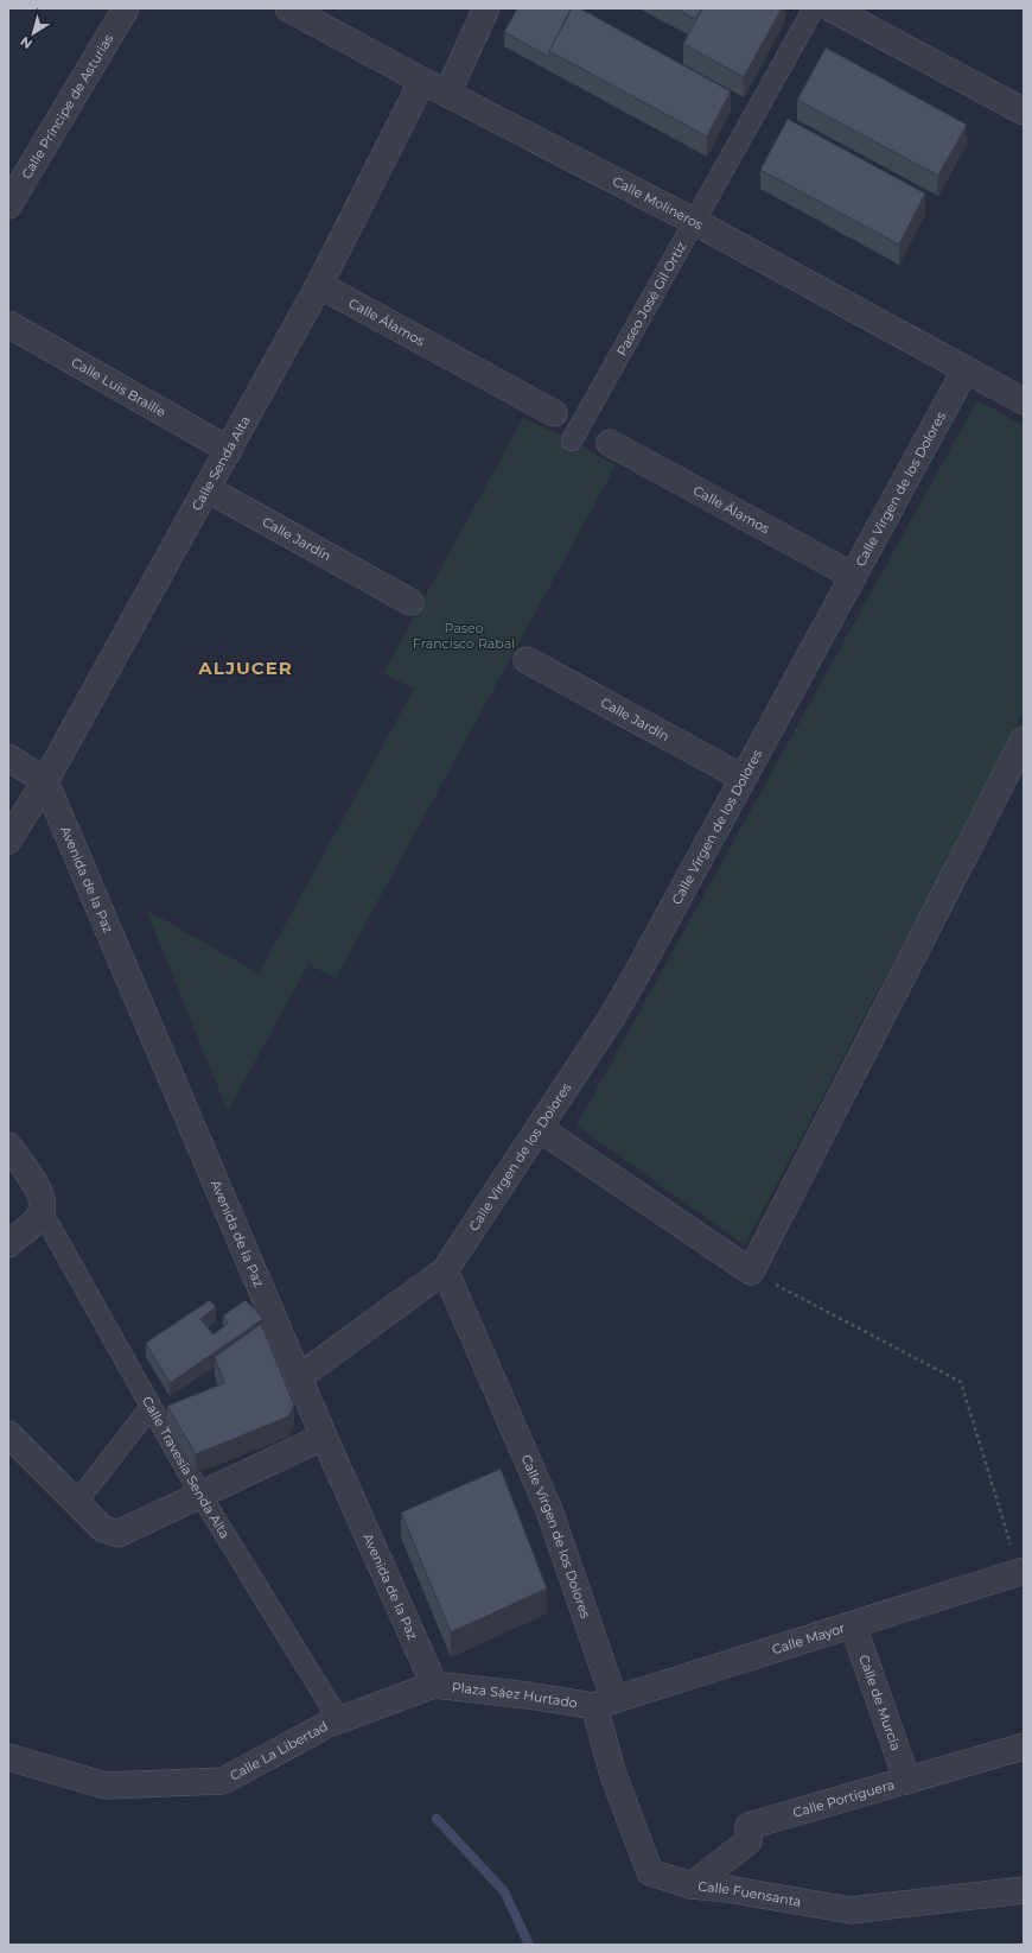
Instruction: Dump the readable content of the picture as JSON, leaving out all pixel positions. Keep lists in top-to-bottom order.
{
  "streets": {
    "street": [
      "Calle Príncipe de Asturias",
      "Calle Molineros",
      "Paseo José Gil Ortiz",
      "Calle Álamos",
      "Calle Luis Braille",
      "Calle Senda Alta",
      "Calle Virgen de los Dolores",
      "Calle Jardín",
      "Avenida de la Paz",
      "Calle Travesía Senda Alta",
      "Calle Mayor",
      "Plaza Sáez Hurtado",
      "Calle de Murcia",
      "Calle La Libertad",
      "Calle Portiguera",
      "Calle Fuensanta"
    ]
  },
  "crossings": [
    ["Calle Molineros", "Paseo José Gil Ortiz"],
    ["Calle Molineros", "Calle Senda Alta"],
    ["Calle Molineros", "Calle Virgen de los Dolores"],
    ["Calle Álamos", "Calle Senda Alta"],
    ["Calle Álamos", "Calle Virgen de los Dolores"],
    ["Calle Luis Braille", "Calle Senda Alta"],
    ["Calle Senda Alta", "Calle Jardín"],
    ["Calle Senda Alta", "Avenida de la Paz"],
    ["Calle Virgen de los Dolores", "Calle Jardín"],
    ["Calle Virgen de los Dolores", "Avenida de la Paz"],
    ["Calle Virgen de los Dolores", "Calle Mayor"],
    ["Calle Virgen de los Dolores", "Plaza Sáez Hurtado"],
    ["Calle Virgen de los Dolores", "Calle Fuensanta"],
    ["Avenida de la Paz", "Plaza Sáez Hurtado"],
    ["Avenida de la Paz", "Calle La Libertad"],
    ["Calle Travesía Senda Alta", "Calle La Libertad"],
    ["Calle Mayor", "Plaza Sáez Hurtado"],
    ["Calle Mayor", "Calle de Murcia"],
    ["Calle Mayor", "Calle Fuensanta"],
    ["Plaza Sáez Hurtado", "Calle La Libertad"],
    ["Plaza Sáez Hurtado", "Calle Fuensanta"],
    ["Calle de Murcia", "Calle Portiguera"],
    ["Calle Portiguera", "Calle Fuensanta"]
  ],
  "districts": ["ALJUCER"],
  "parks": ["Paseo Francisco Rabal"],
  "north": "bottom left"
}
